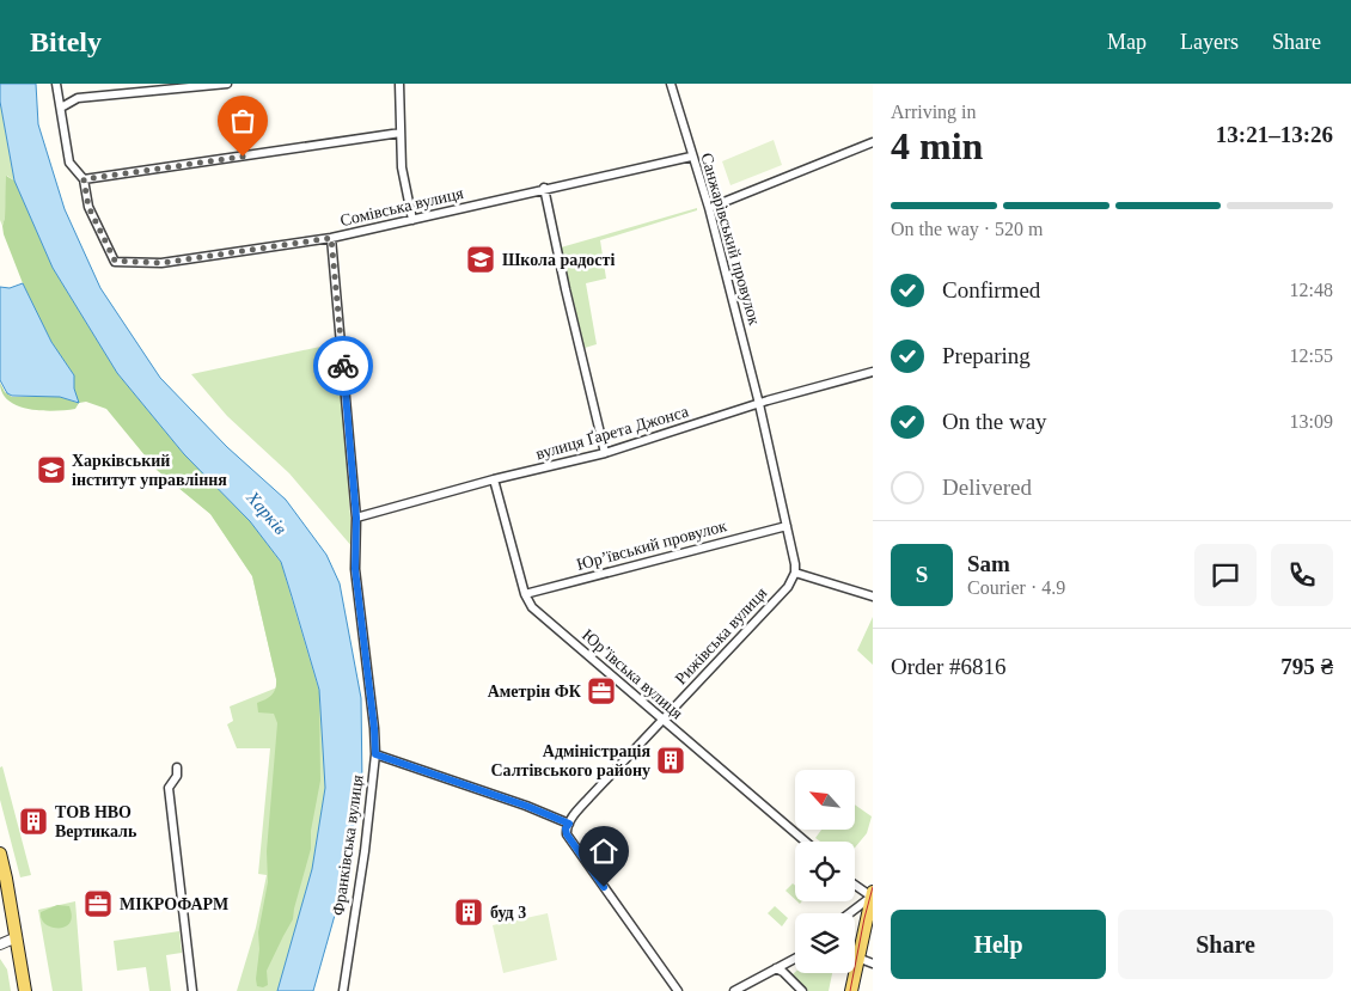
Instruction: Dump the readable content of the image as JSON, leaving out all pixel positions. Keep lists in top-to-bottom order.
{
  "streets": {
    "street": [
      "Сомівська вулиця",
      "Санжарівський провулок",
      "вулиця Ґарета Джонса",
      "Юр’ївський провулок",
      "Рижівська вулиця",
      "Юр’ївська вулиця",
      "Франківська вулиця"
    ]
  },
  "crossings": [
    ["Сомівська вулиця", "Санжарівський провулок"],
    ["Сомівська вулиця", "Франківська вулиця"],
    ["Санжарівський провулок", "вулиця Ґарета Джонса"],
    ["вулиця Ґарета Джонса", "Юр’ївська вулиця"],
    ["вулиця Ґарета Джонса", "Франківська вулиця"],
    ["Юр’ївський провулок", "Юр’ївська вулиця"],
    ["Рижівська вулиця", "Юр’ївська вулиця"]
  ],
  "water": ["Харків"],
  "places": {
    "school or university": ["Школа радості", "Харківський інститут управління"],
    "office": ["Аметрін ФК", "МІКРОФАРМ"],
    "building": ["Адміністрація Салтівського району", "ТОВ НВО Вертикаль", "буд 3"]
  },
  "north": "top left",
  "page": {
    "header": "Bitely",
    "nav": ["Map", "Layers", "Share"],
    "heading": ["4 min", "Arriving in", "13:21–13:26"],
    "panel": [
      "Sam",
      "Courier · 4.9",
      "Order #6816",
      "795 ₴"
    ],
    "bar": "On the way · 520 m",
    "list": [
      ["Confirmed", "12:48"],
      ["Preparing", "12:55"],
      ["On the way", "13:09"],
      "Delivered"
    ],
    "round": "S",
    "buttons": ["Help", "Share"]
  }
}
